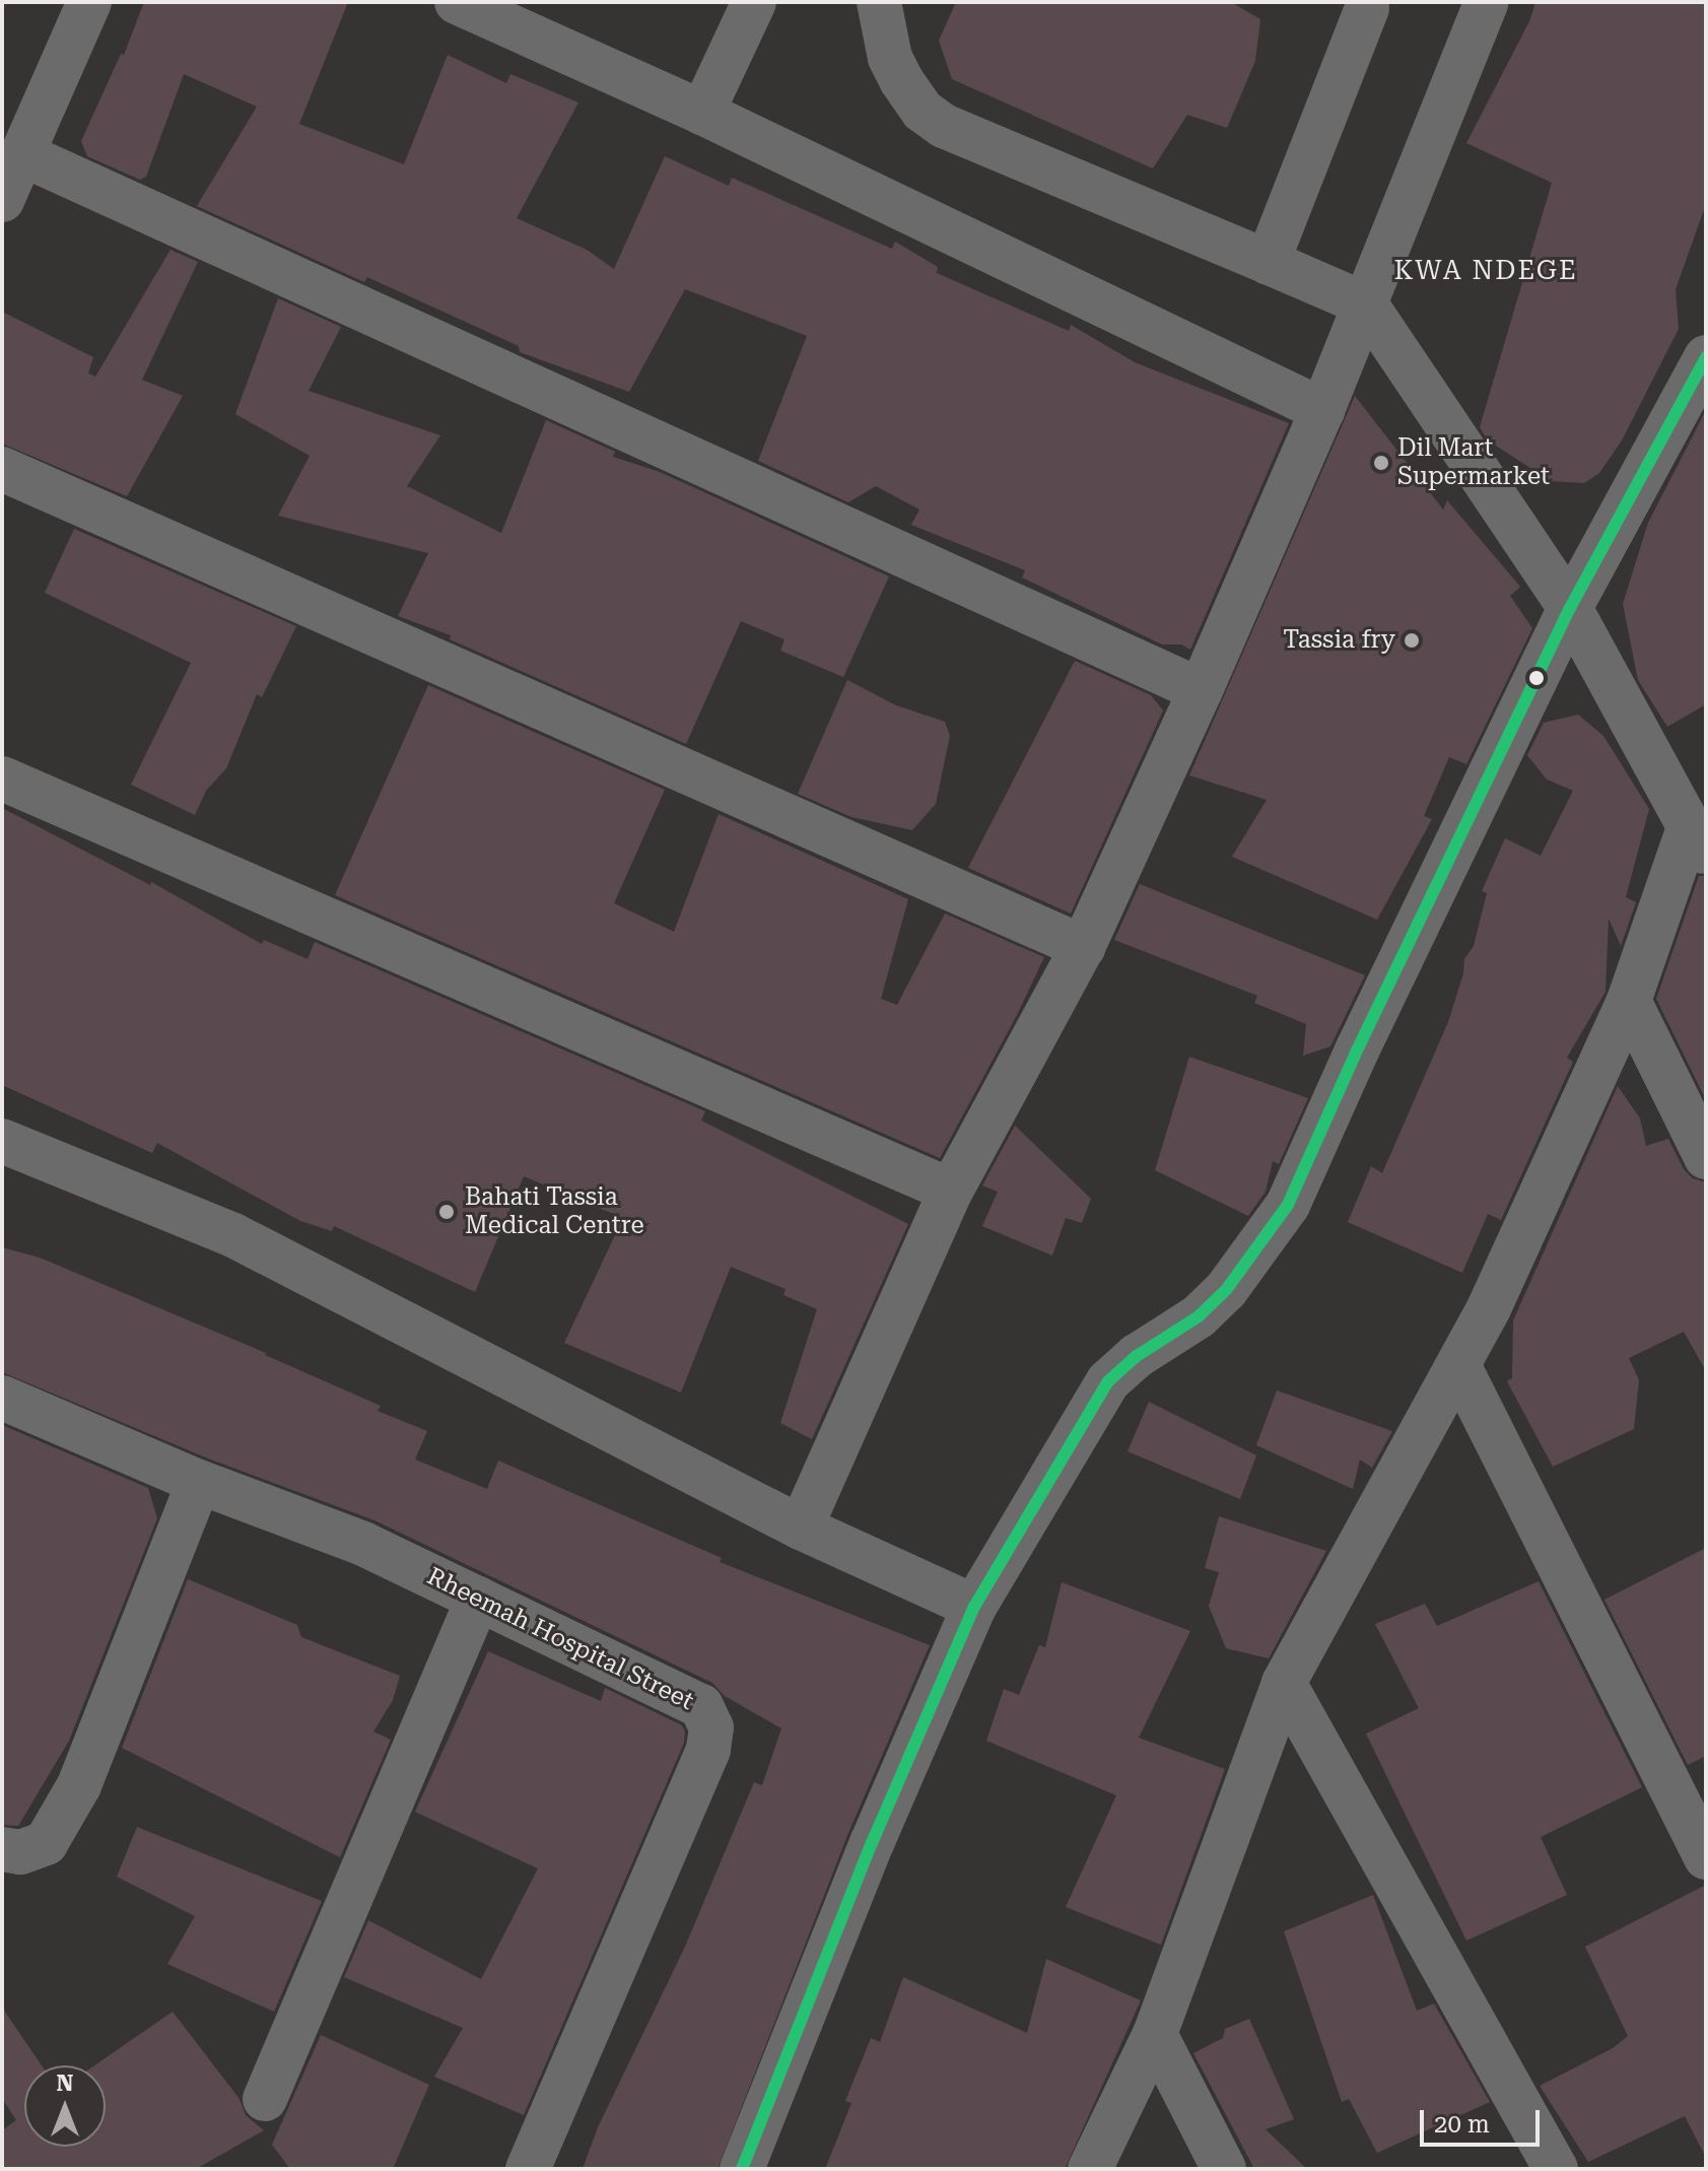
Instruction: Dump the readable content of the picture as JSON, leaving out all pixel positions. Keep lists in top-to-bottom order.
{
  "streets": {
    "street": ["Rheemah Hospital Street"]
  },
  "districts": ["KWA NDEGE"],
  "places": ["Dil Mart Supermarket", "Tassia fry", "Bahati Tassia Medical Centre"],
  "scale_bar": "20 m",
  "north": "top"
}
